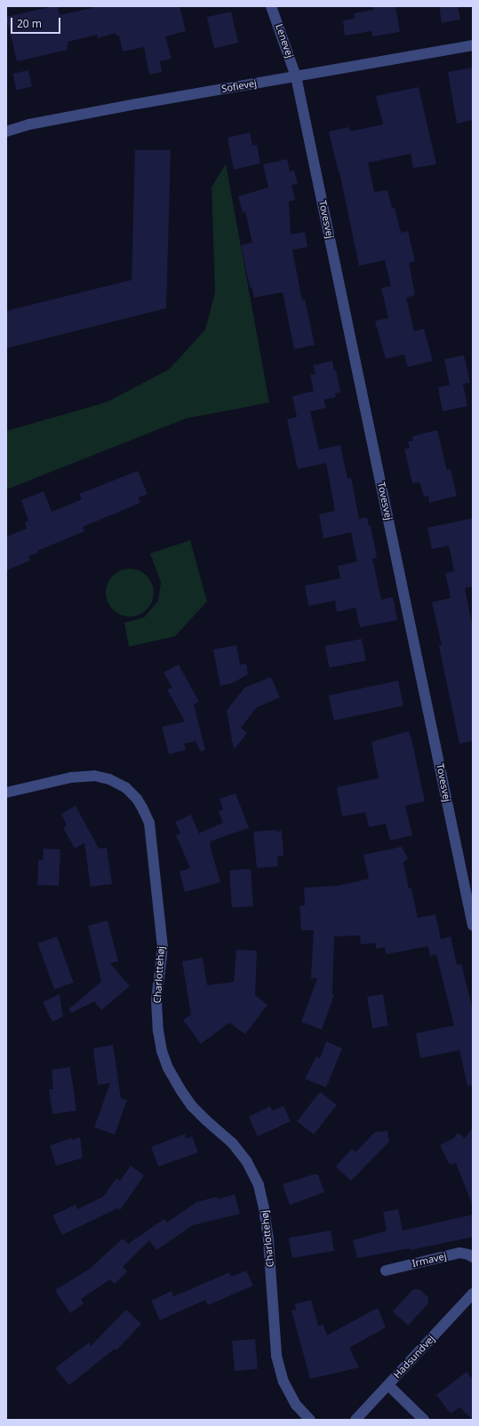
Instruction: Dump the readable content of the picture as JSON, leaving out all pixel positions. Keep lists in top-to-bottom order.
{
  "streets": {
    "street": [
      "Lenevej",
      "Sofievej",
      "Tovesvej",
      "Charlottehøj",
      "Irmavej",
      "Hadsundvej"
    ]
  },
  "crossings": [
    ["Lenevej", "Sofievej"],
    ["Lenevej", "Tovesvej"],
    ["Sofievej", "Tovesvej"]
  ],
  "scale_bar": "20 m"
}
